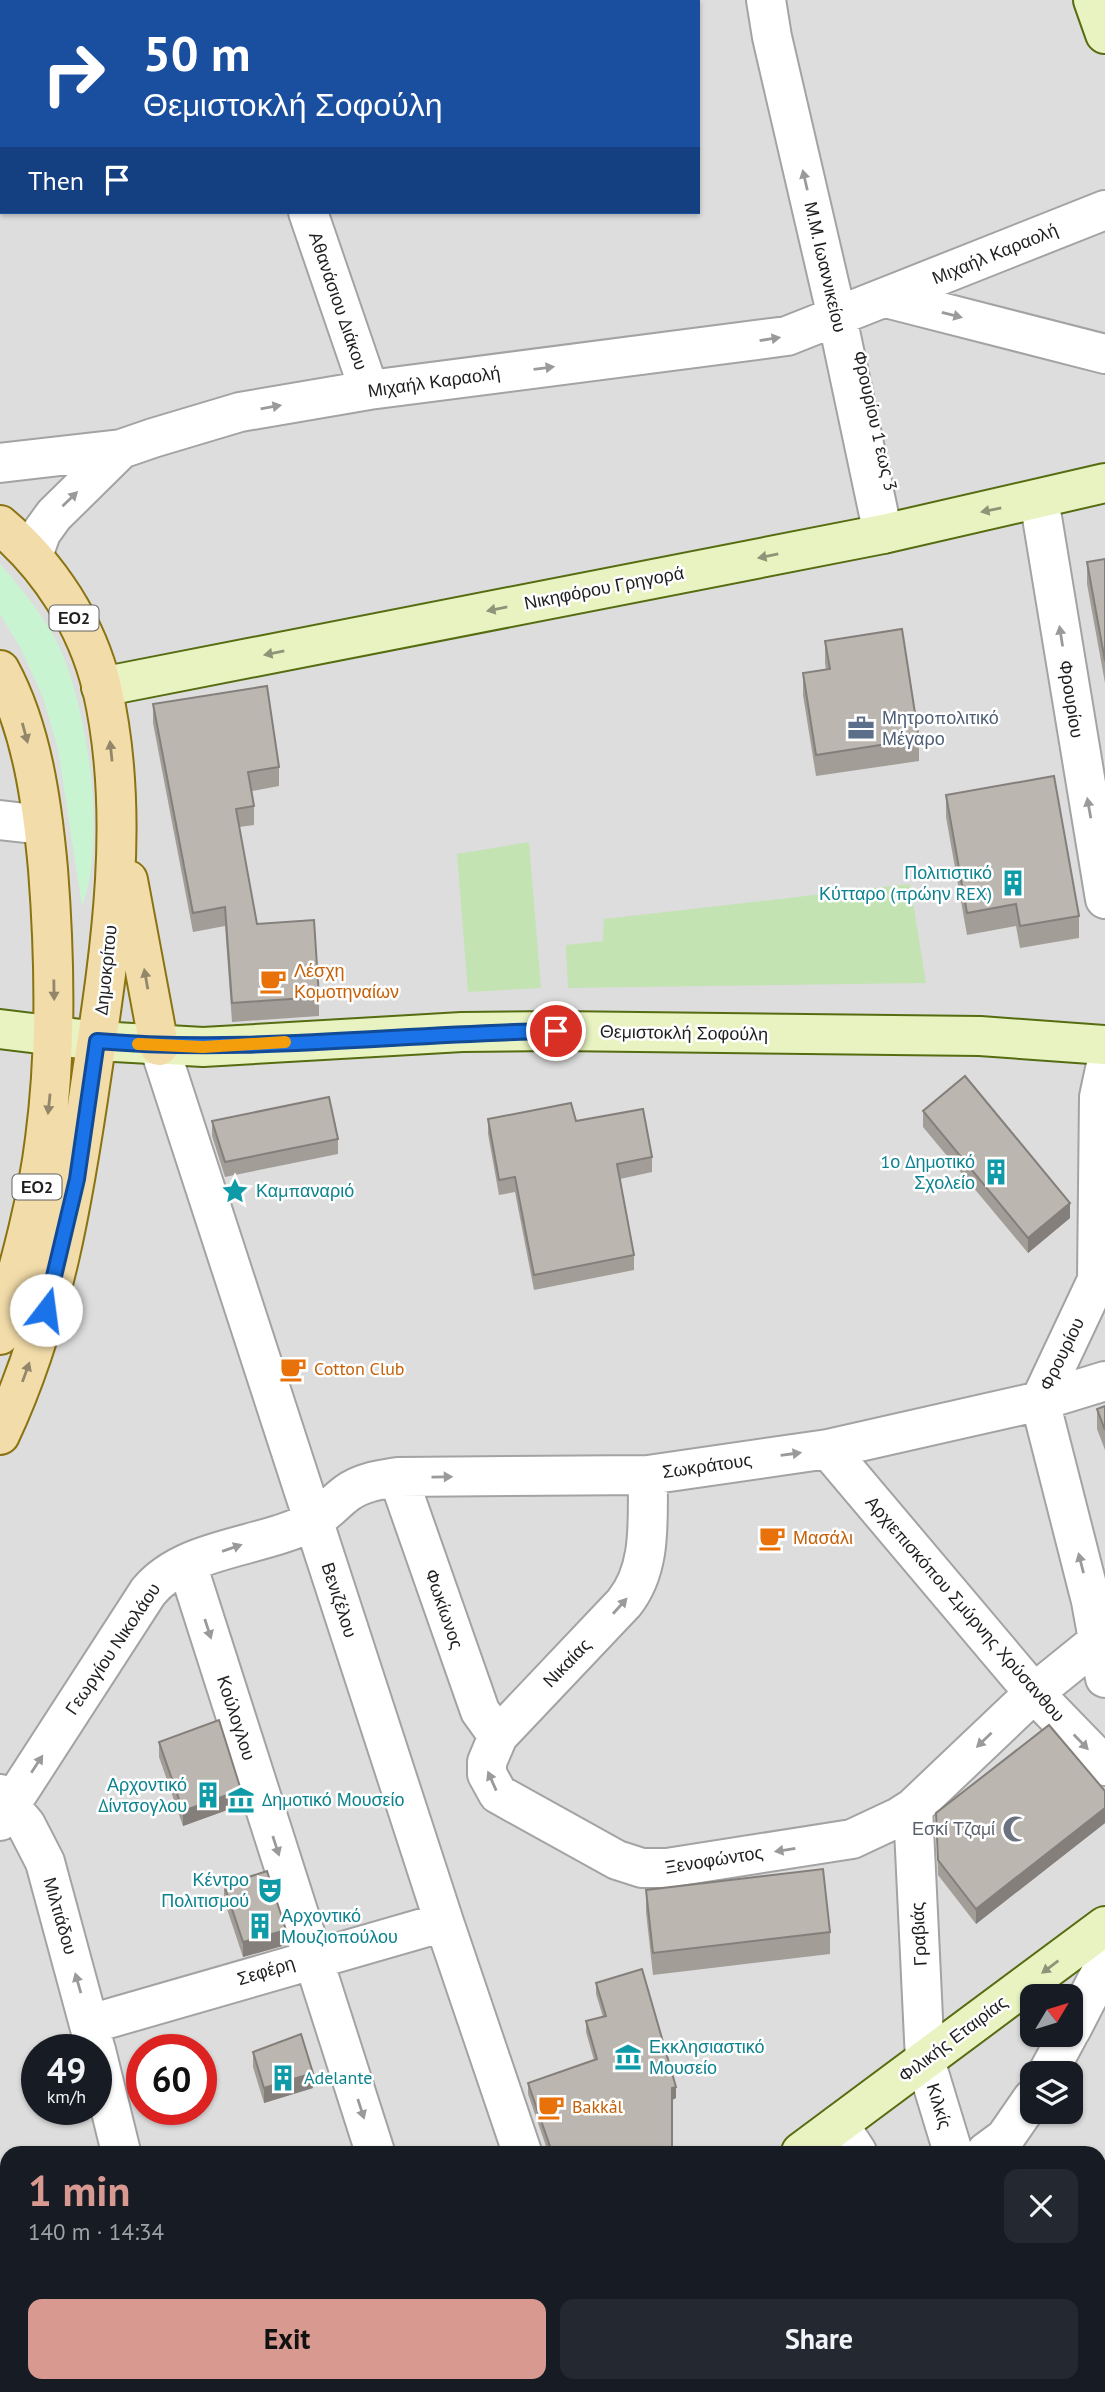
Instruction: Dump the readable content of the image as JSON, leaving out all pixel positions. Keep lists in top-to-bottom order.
{
  "streets": {
    "main road": ["ΕΟ2", "Δημοκρίτου"],
    "street": [
      "Μιχαήλ Καραολή",
      "Μ.Μ. Ιωαννικείου",
      "Αθανάσιου Διάκου",
      "Φρουρίου 1 εως 3",
      "Νικηφόρου Γρηγορά",
      "Φρουρίου",
      "Θεμιστοκλή Σοφούλη",
      "Σωκράτους",
      "Βενιζέλου",
      "Φωκίωνος",
      "Αρχιεπισκόπου Σμύρνης Χρύσανθου",
      "Γεωργίου Νικολάου",
      "Νικαίας",
      "Κούλογλου",
      "Ξενοφώντος",
      "Μιλτιάδου",
      "Γραβιάς",
      "Σεφέρη",
      "Φιλικής Εταιρίας",
      "Κιλκίς"
    ]
  },
  "crossings": [
    ["Μιχαήλ Καραολή", "Μ.Μ. Ιωαννικείου"],
    ["Μιχαήλ Καραολή", "Αθανάσιου Διάκου"],
    ["Μιχαήλ Καραολή", "Φρουρίου 1 εως 3"],
    ["Μιχαήλ Καραολή", "Δημοκρίτου"],
    ["Μ.Μ. Ιωαννικείου", "Φρουρίου 1 εως 3"],
    ["Φρουρίου 1 εως 3", "Νικηφόρου Γρηγορά"],
    ["Νικηφόρου Γρηγορά", "Φρουρίου"],
    ["Νικηφόρου Γρηγορά", "Δημοκρίτου"],
    ["ΕΟ2", "Θεμιστοκλή Σοφούλη"],
    ["Φρουρίου", "Σωκράτους"],
    ["Δημοκρίτου", "Θεμιστοκλή Σοφούλη"],
    ["Θεμιστοκλή Σοφούλη", "Βενιζέλου"],
    ["Σωκράτους", "Βενιζέλου"],
    ["Σωκράτους", "Φωκίωνος"],
    ["Σωκράτους", "Αρχιεπισκόπου Σμύρνης Χρύσανθου"],
    ["Σωκράτους", "Γεωργίου Νικολάου"],
    ["Σωκράτους", "Νικαίας"],
    ["Βενιζέλου", "Γεωργίου Νικολάου"],
    ["Βενιζέλου", "Σεφέρη"],
    ["Φωκίωνος", "Νικαίας"],
    ["Γεωργίου Νικολάου", "Κούλογλου"],
    ["Γεωργίου Νικολάου", "Μιλτιάδου"],
    ["Νικαίας", "Ξενοφώντος"],
    ["Κούλογλου", "Σεφέρη"],
    ["Ξενοφώντος", "Γραβιάς"],
    ["Γραβιάς", "Φιλικής Εταιρίας"],
    ["Γραβιάς", "Κιλκίς"],
    ["Φιλικής Εταιρίας", "Κιλκίς"]
  ],
  "one_way": [
    "Μ.Μ. Ιωαννικείου",
    "Νικηφόρου Γρηγορά",
    "Φρουρίου",
    "Σωκράτους",
    "Γεωργίου Νικολάου",
    "Νικαίας",
    "Κούλογλου",
    "Ξενοφώντος",
    "Μιλτιάδου"
  ],
  "places": {
    "office": ["Μητροπολιτικό Μέγαρο"],
    "building": [
      "Πολιτιστικό Κύτταρο (πρώην REX)",
      "1ο Δημοτικό Σχολείο",
      "Αρχοντικό Δίντσογλου",
      "Αρχοντικό Μουζιοπούλου",
      "Adelante"
    ],
    "cafe": [
      "Λέσχη Κομοτηναίων",
      "Cotton Club",
      "Μασάλι",
      "Bakkål"
    ],
    "place": ["Καμπαναριό"],
    "museum": ["Δημοτικό Μουσείο", "Εκκλησιαστικό Μουσείο"],
    "mosque": ["Εσκί Τζαμί"],
    "theatre": ["Κέντρο Πολιτισμού"]
  },
  "north": "top right",
  "page": {
    "turn": ["50 m", "Θεμιστοκλή Σοφούλη"],
    "then": "Then",
    "speed": "49 km/h",
    "limit": "60",
    "heading": ["1 min", "140 m · 14:34"],
    "buttons": ["Exit", "Share"]
  }
}
